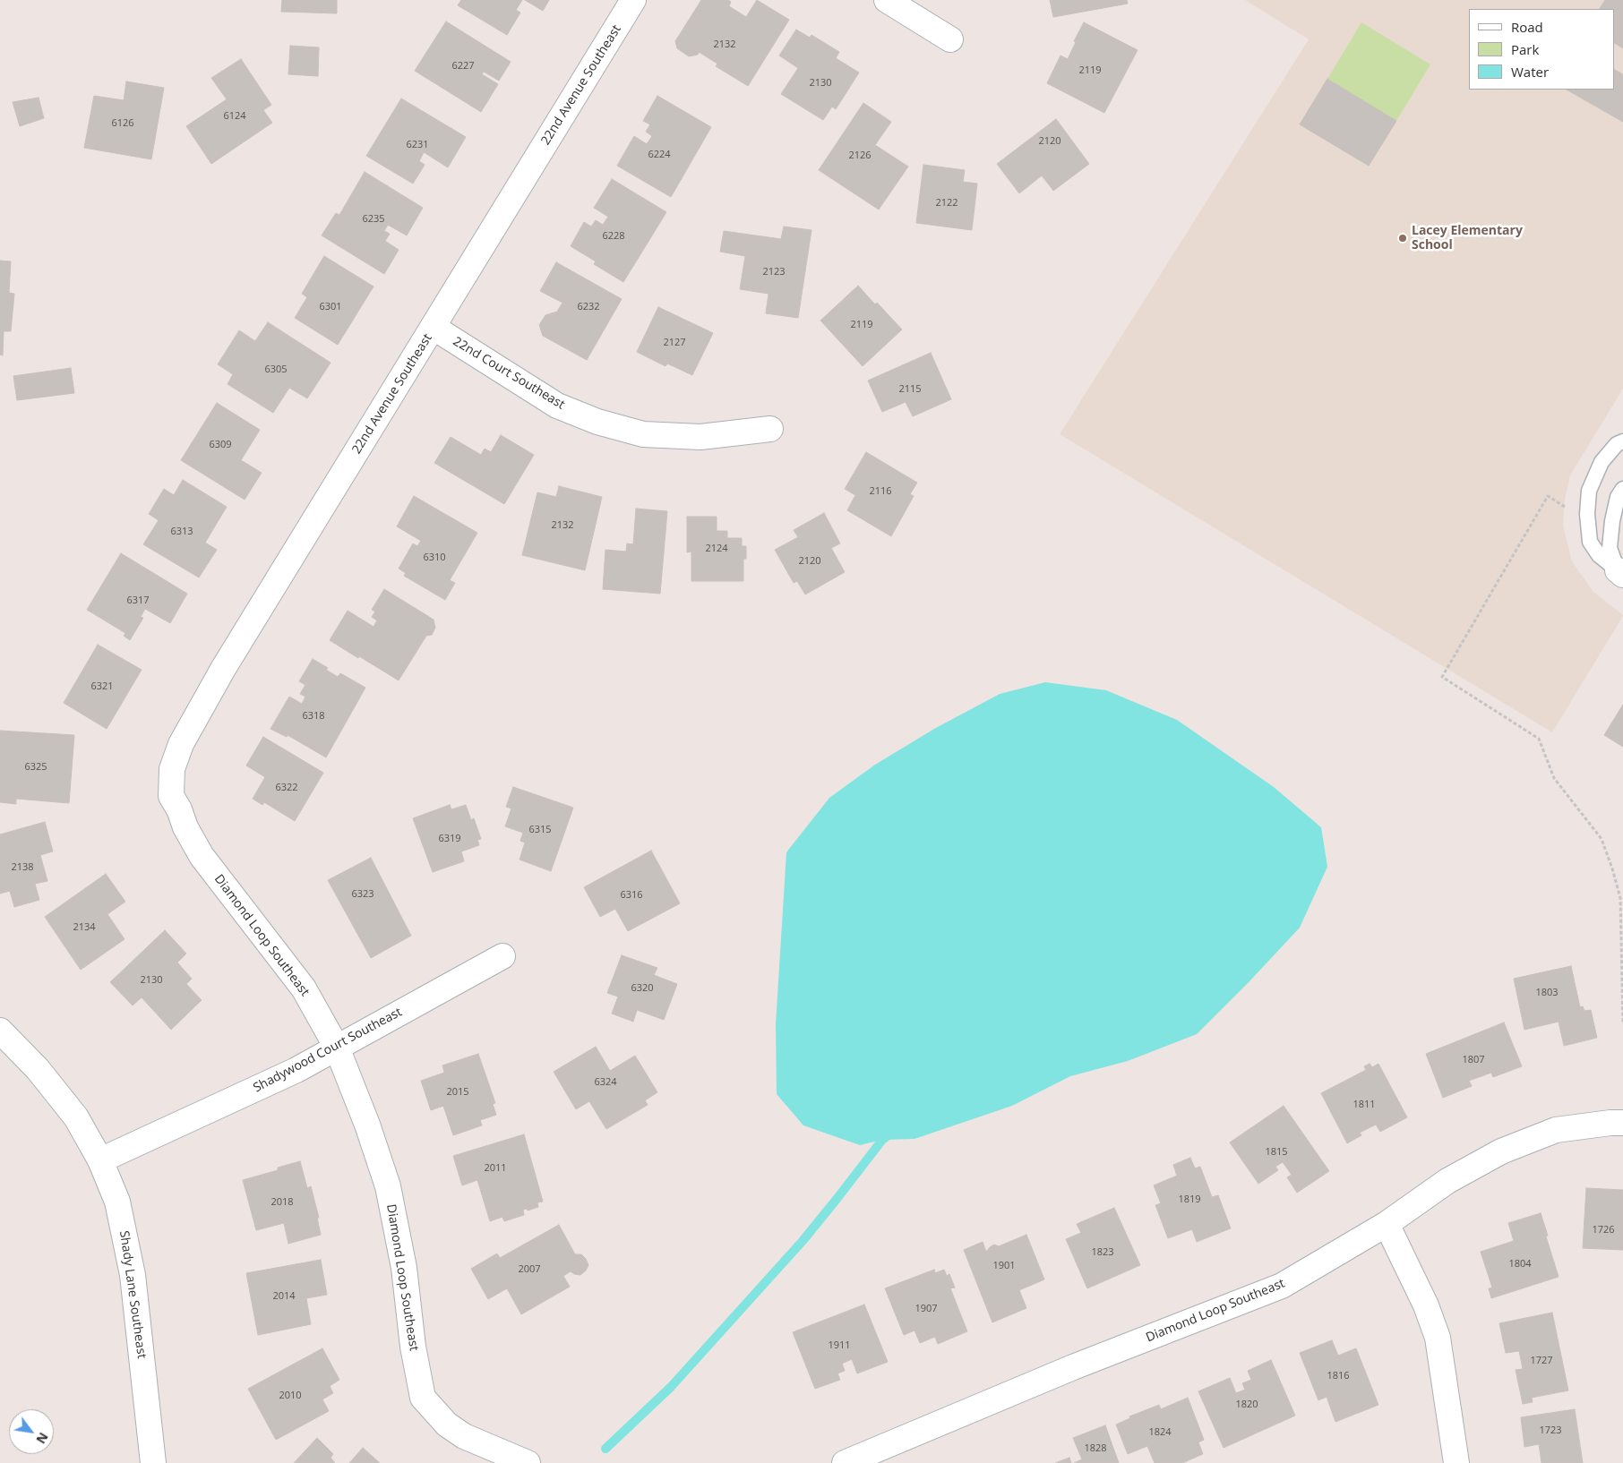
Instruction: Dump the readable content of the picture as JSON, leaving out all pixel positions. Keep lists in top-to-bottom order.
{
  "streets": {
    "street": [
      "22nd Avenue Southeast",
      "22nd Court Southeast",
      "Diamond Loop Southeast",
      "Shadywood Court Southeast",
      "Shady Lane Southeast"
    ]
  },
  "crossings": [
    ["22nd Avenue Southeast", "22nd Court Southeast"],
    ["22nd Avenue Southeast", "Diamond Loop Southeast"],
    ["Diamond Loop Southeast", "Shadywood Court Southeast"],
    ["Shadywood Court Southeast", "Shady Lane Southeast"]
  ],
  "places": ["Lacey Elementary School"],
  "house_numbers": [
    "2132",
    "6227",
    "2119",
    "2130",
    "6124",
    "6126",
    "2120",
    "6231",
    "6224",
    "2126",
    "2122",
    "6235",
    "6228",
    "2123",
    "6301",
    "6232",
    "2119",
    "2127",
    "6305",
    "2115",
    "6309",
    "2116",
    "2132",
    "6313",
    "2124",
    "6310",
    "2120",
    "6317",
    "6321",
    "6318",
    "6325",
    "6322",
    "6315",
    "6319",
    "2138",
    "6323",
    "6316",
    "2134",
    "2130",
    "6320",
    "1803",
    "1807",
    "6324",
    "2015",
    "1811",
    "1815",
    "2011",
    "1819",
    "2018",
    "1726",
    "1823",
    "1804",
    "1901",
    "2007",
    "2014",
    "1907",
    "1911",
    "1727",
    "1816",
    "2010",
    "1820",
    "1723",
    "1824",
    "1828"
  ],
  "legend": ["Road", "Park", "Water"],
  "north": "bottom right"
}
